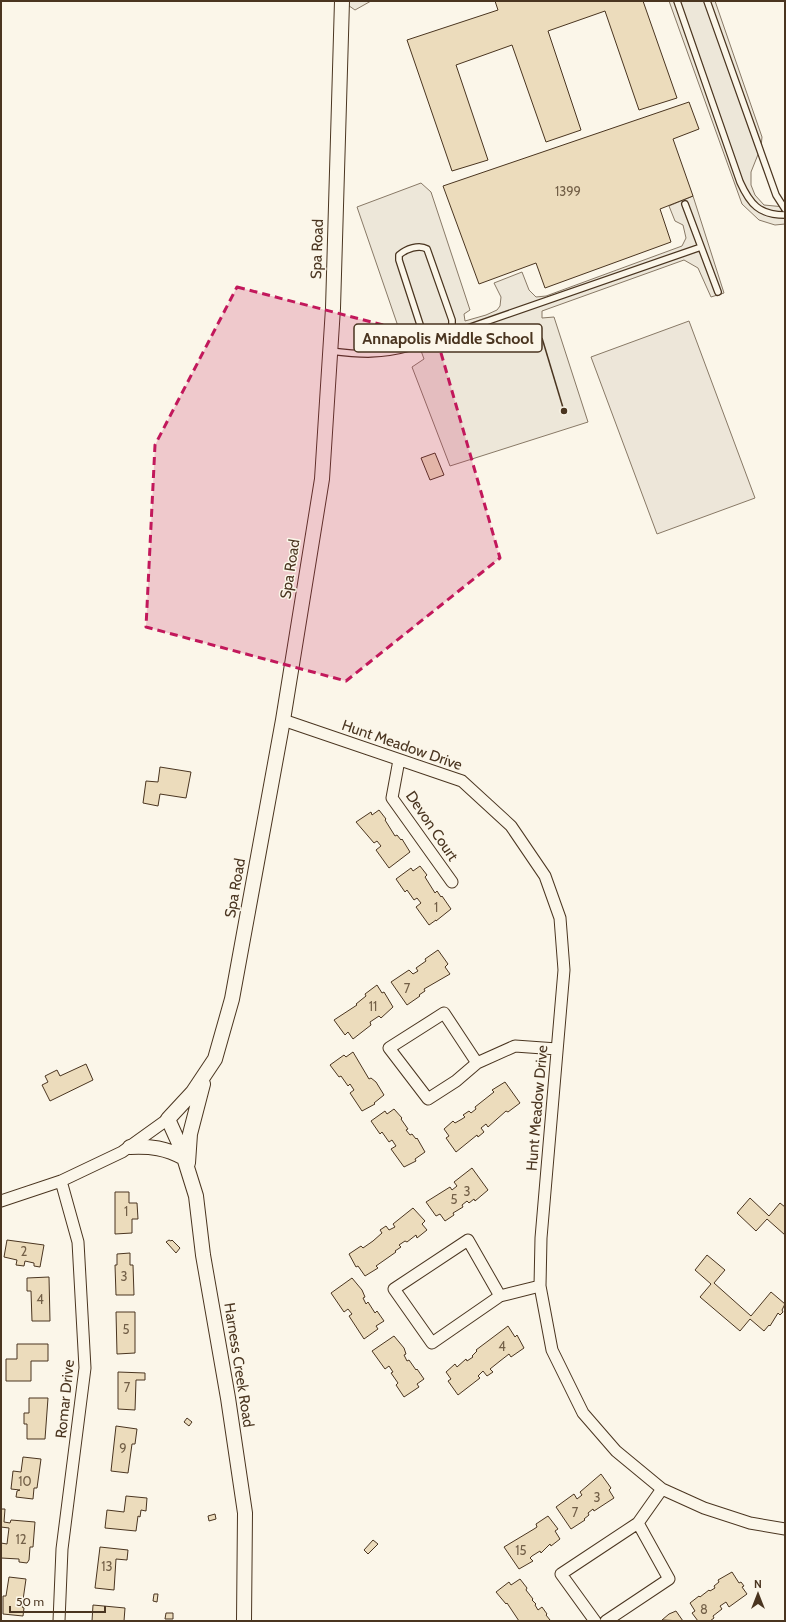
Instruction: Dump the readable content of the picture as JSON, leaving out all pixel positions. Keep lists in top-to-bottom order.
{
  "streets": {
    "street": [
      "Spa Road",
      "Hunt Meadow Drive",
      "Devon Court",
      "Harness Creek Road",
      "Romar Drive"
    ]
  },
  "crossings": [
    ["Spa Road", "Hunt Meadow Drive"],
    ["Spa Road", "Harness Creek Road"],
    ["Hunt Meadow Drive", "Devon Court"]
  ],
  "places": ["Annapolis Middle School"],
  "house_numbers": [
    "1399",
    "1",
    "7",
    "11",
    "3",
    "5",
    "1",
    "2",
    "3",
    "4",
    "5",
    "4",
    "7",
    "9",
    "10",
    "3",
    "7",
    "12",
    "15",
    "13",
    "8"
  ],
  "scale_bar": "50 m",
  "north": "top"
}
